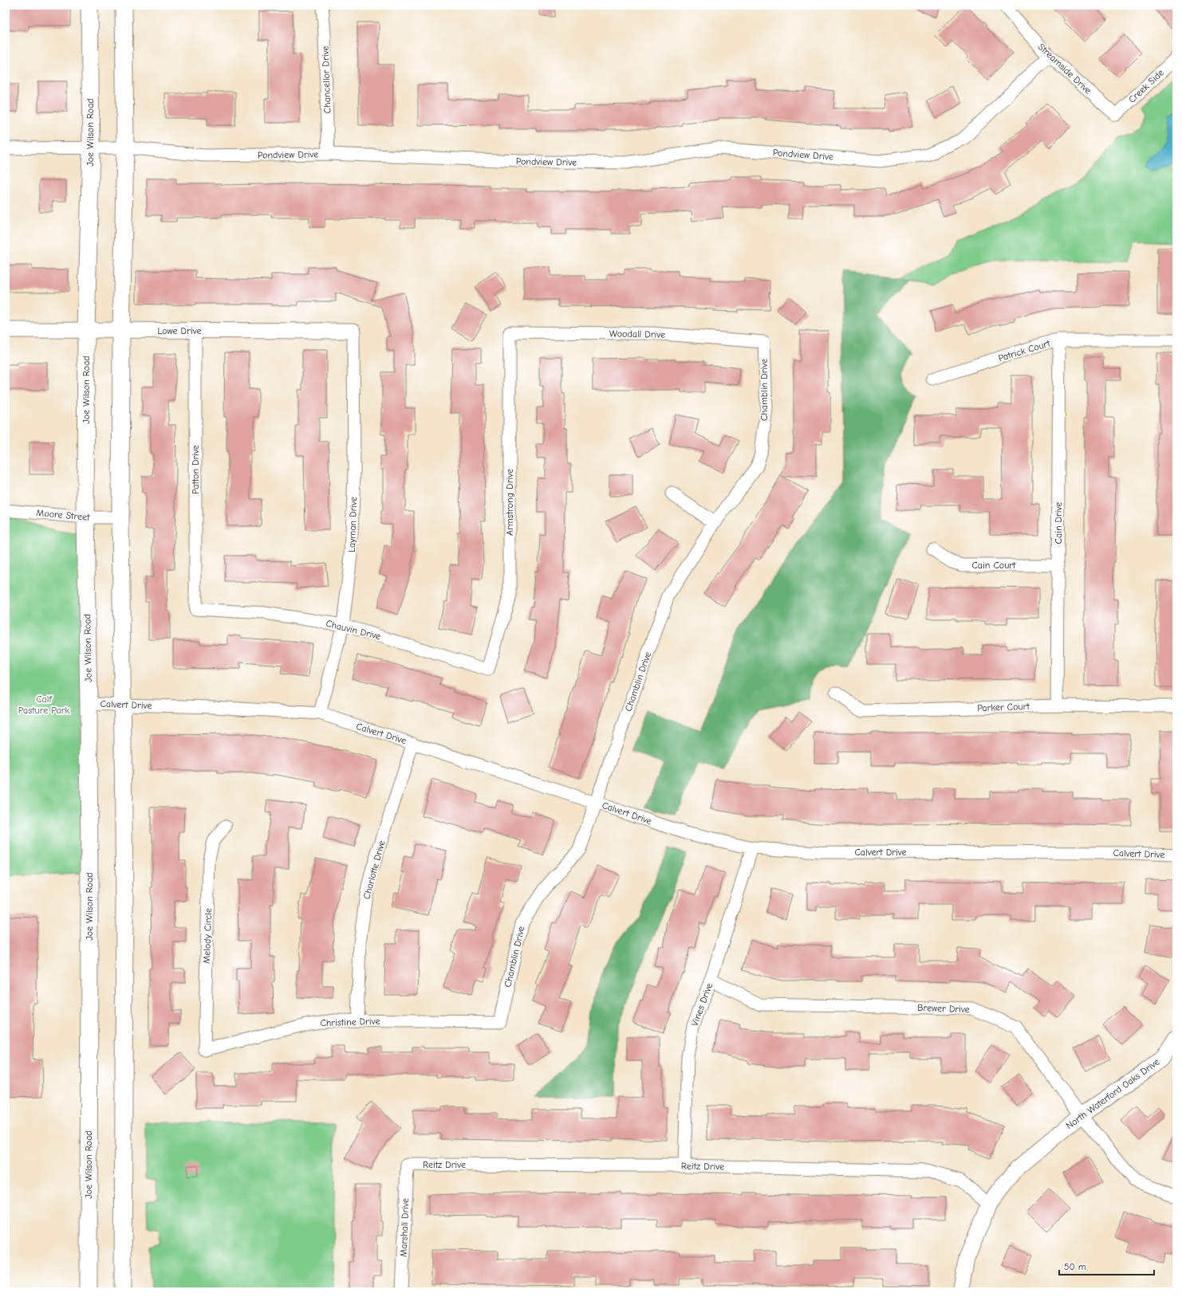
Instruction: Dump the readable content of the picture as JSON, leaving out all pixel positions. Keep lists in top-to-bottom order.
{
  "streets": {
    "main road": ["Joe Wilson Road"],
    "street": [
      "Streamside Drive",
      "Chancellor Drive",
      "Creek Side",
      "Pondview Drive",
      "Lowe Drive",
      "Woodall Drive",
      "Patrick Court",
      "Chamblin Drive",
      "Patton Drive",
      "Armstrong Drive",
      "Moore Street",
      "Cain Drive",
      "Layman Drive",
      "Cain Court",
      "Chauvin Drive",
      "Calvert Drive",
      "Parker Court",
      "Charlotte Drive",
      "Melody Circle",
      "Vines Drive",
      "Brewer Drive",
      "Christine Drive",
      "North Waterford Oaks Drive",
      "Reitz Drive",
      "Marshall Drive"
    ]
  },
  "crossings": [
    ["Streamside Drive", "Creek Side"],
    ["Streamside Drive", "Pondview Drive"],
    ["Chancellor Drive", "Pondview Drive"],
    ["Joe Wilson Road", "Pondview Drive"],
    ["Joe Wilson Road", "Lowe Drive"],
    ["Joe Wilson Road", "Moore Street"],
    ["Joe Wilson Road", "Calvert Drive"],
    ["Lowe Drive", "Patton Drive"],
    ["Lowe Drive", "Layman Drive"],
    ["Woodall Drive", "Chamblin Drive"],
    ["Woodall Drive", "Armstrong Drive"],
    ["Patrick Court", "Cain Drive"],
    ["Chamblin Drive", "Calvert Drive"],
    ["Chamblin Drive", "Christine Drive"],
    ["Patton Drive", "Chauvin Drive"],
    ["Armstrong Drive", "Chauvin Drive"],
    ["Cain Drive", "Cain Court"],
    ["Cain Drive", "Parker Court"],
    ["Layman Drive", "Chauvin Drive"],
    ["Layman Drive", "Calvert Drive"],
    ["Calvert Drive", "Charlotte Drive"],
    ["Calvert Drive", "Vines Drive"],
    ["Charlotte Drive", "Christine Drive"],
    ["Melody Circle", "Christine Drive"],
    ["Vines Drive", "Brewer Drive"],
    ["Vines Drive", "Reitz Drive"],
    ["Brewer Drive", "North Waterford Oaks Drive"],
    ["North Waterford Oaks Drive", "Reitz Drive"],
    ["Reitz Drive", "Marshall Drive"]
  ],
  "parks": ["Calf Pasture Park"],
  "scale_bar": "50 m"
}
